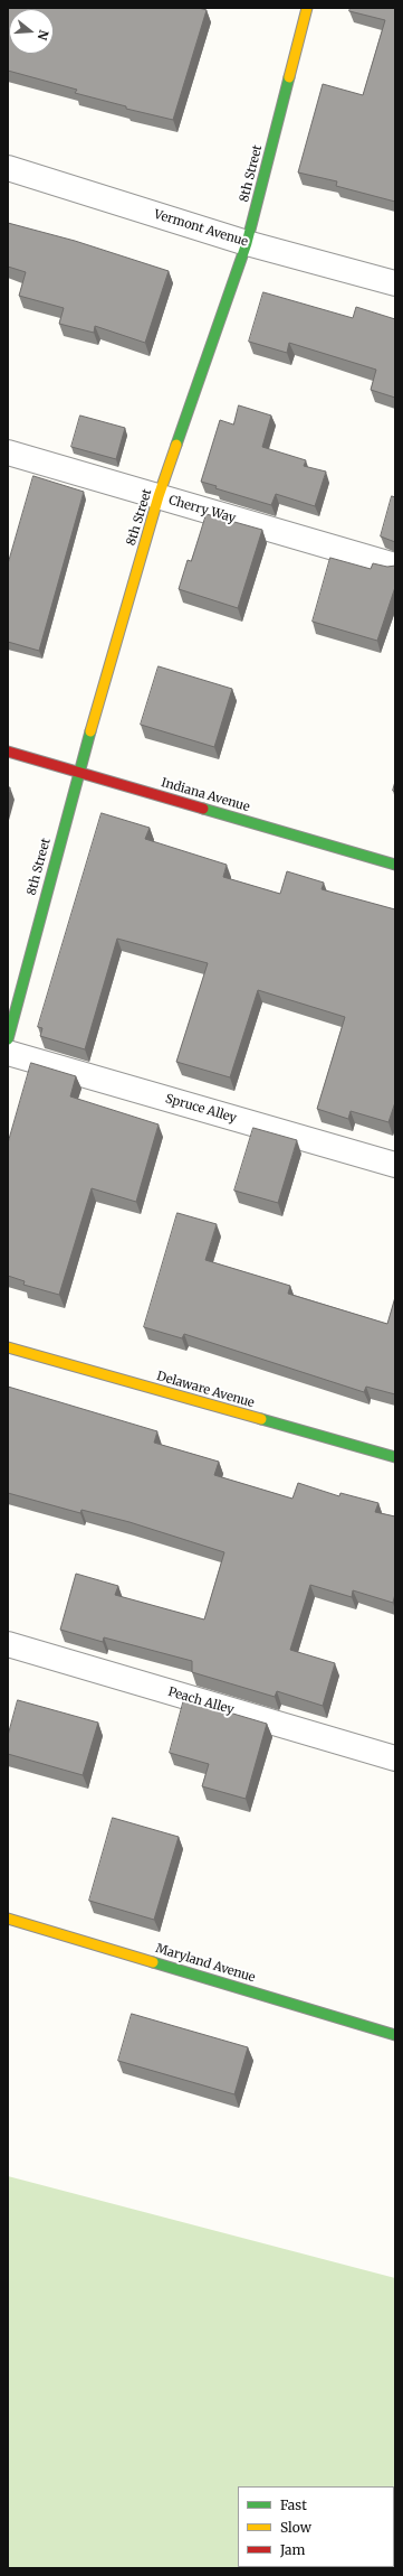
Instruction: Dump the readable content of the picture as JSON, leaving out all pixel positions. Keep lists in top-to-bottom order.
{
  "streets": {
    "street": [
      "8th Street",
      "Vermont Avenue",
      "Cherry Way",
      "Indiana Avenue",
      "Spruce Alley",
      "Delaware Avenue",
      "Peach Alley",
      "Maryland Avenue"
    ]
  },
  "crossings": [
    ["8th Street", "Vermont Avenue"],
    ["8th Street", "Cherry Way"],
    ["8th Street", "Indiana Avenue"]
  ],
  "legend": ["Fast", "Slow", "Jam"],
  "north": "right"
}
